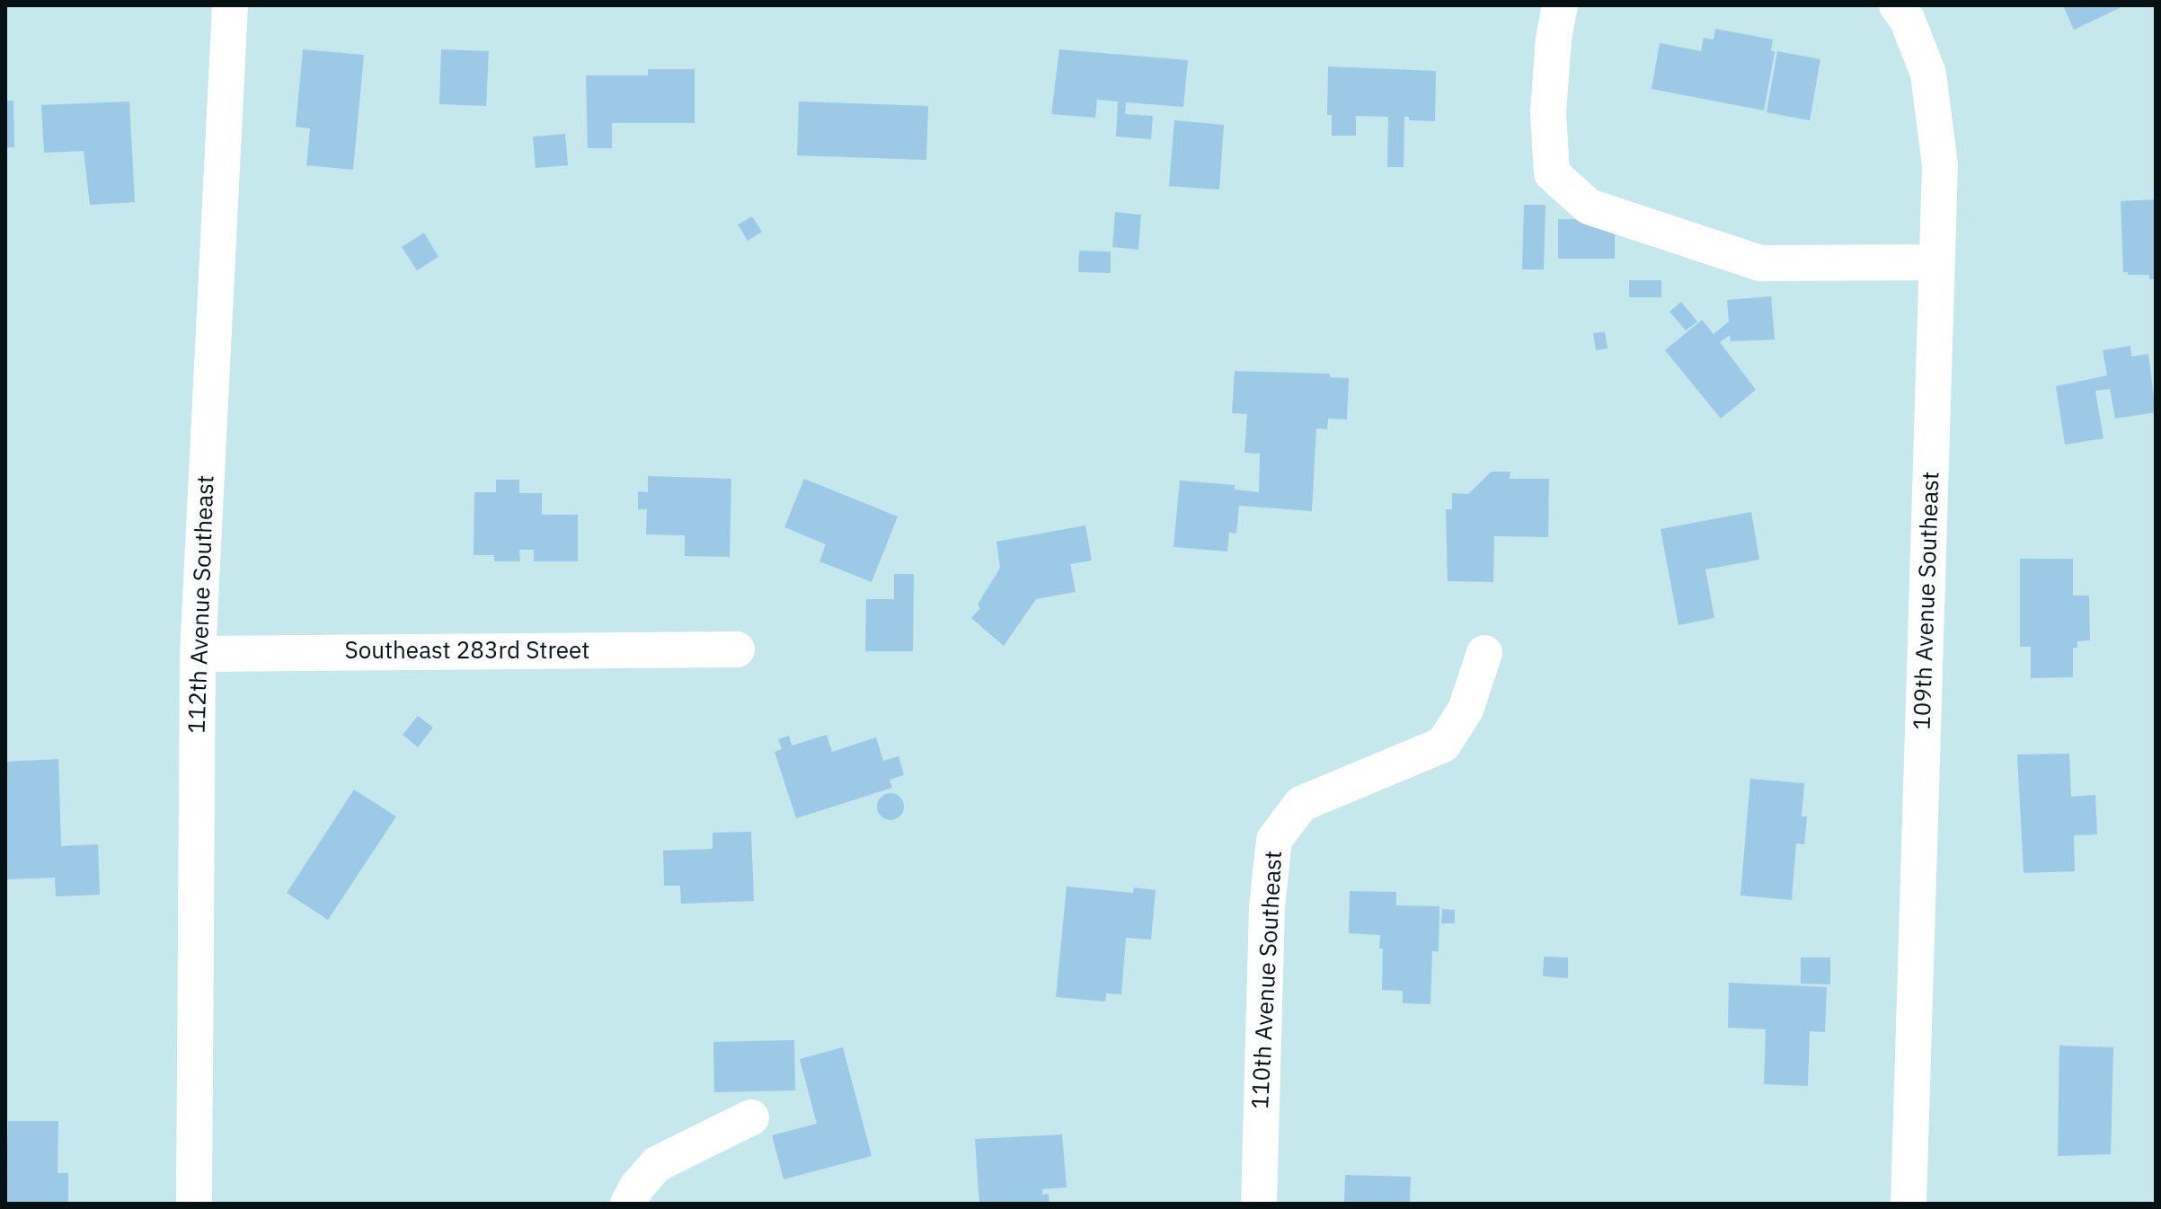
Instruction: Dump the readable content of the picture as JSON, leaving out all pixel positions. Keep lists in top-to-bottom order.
{
  "streets": {
    "street": [
      "109th Avenue Southeast",
      "112th Avenue Southeast",
      "Southeast 283rd Street",
      "110th Avenue Southeast"
    ]
  },
  "crossings": [
    ["112th Avenue Southeast", "Southeast 283rd Street"]
  ]
}
